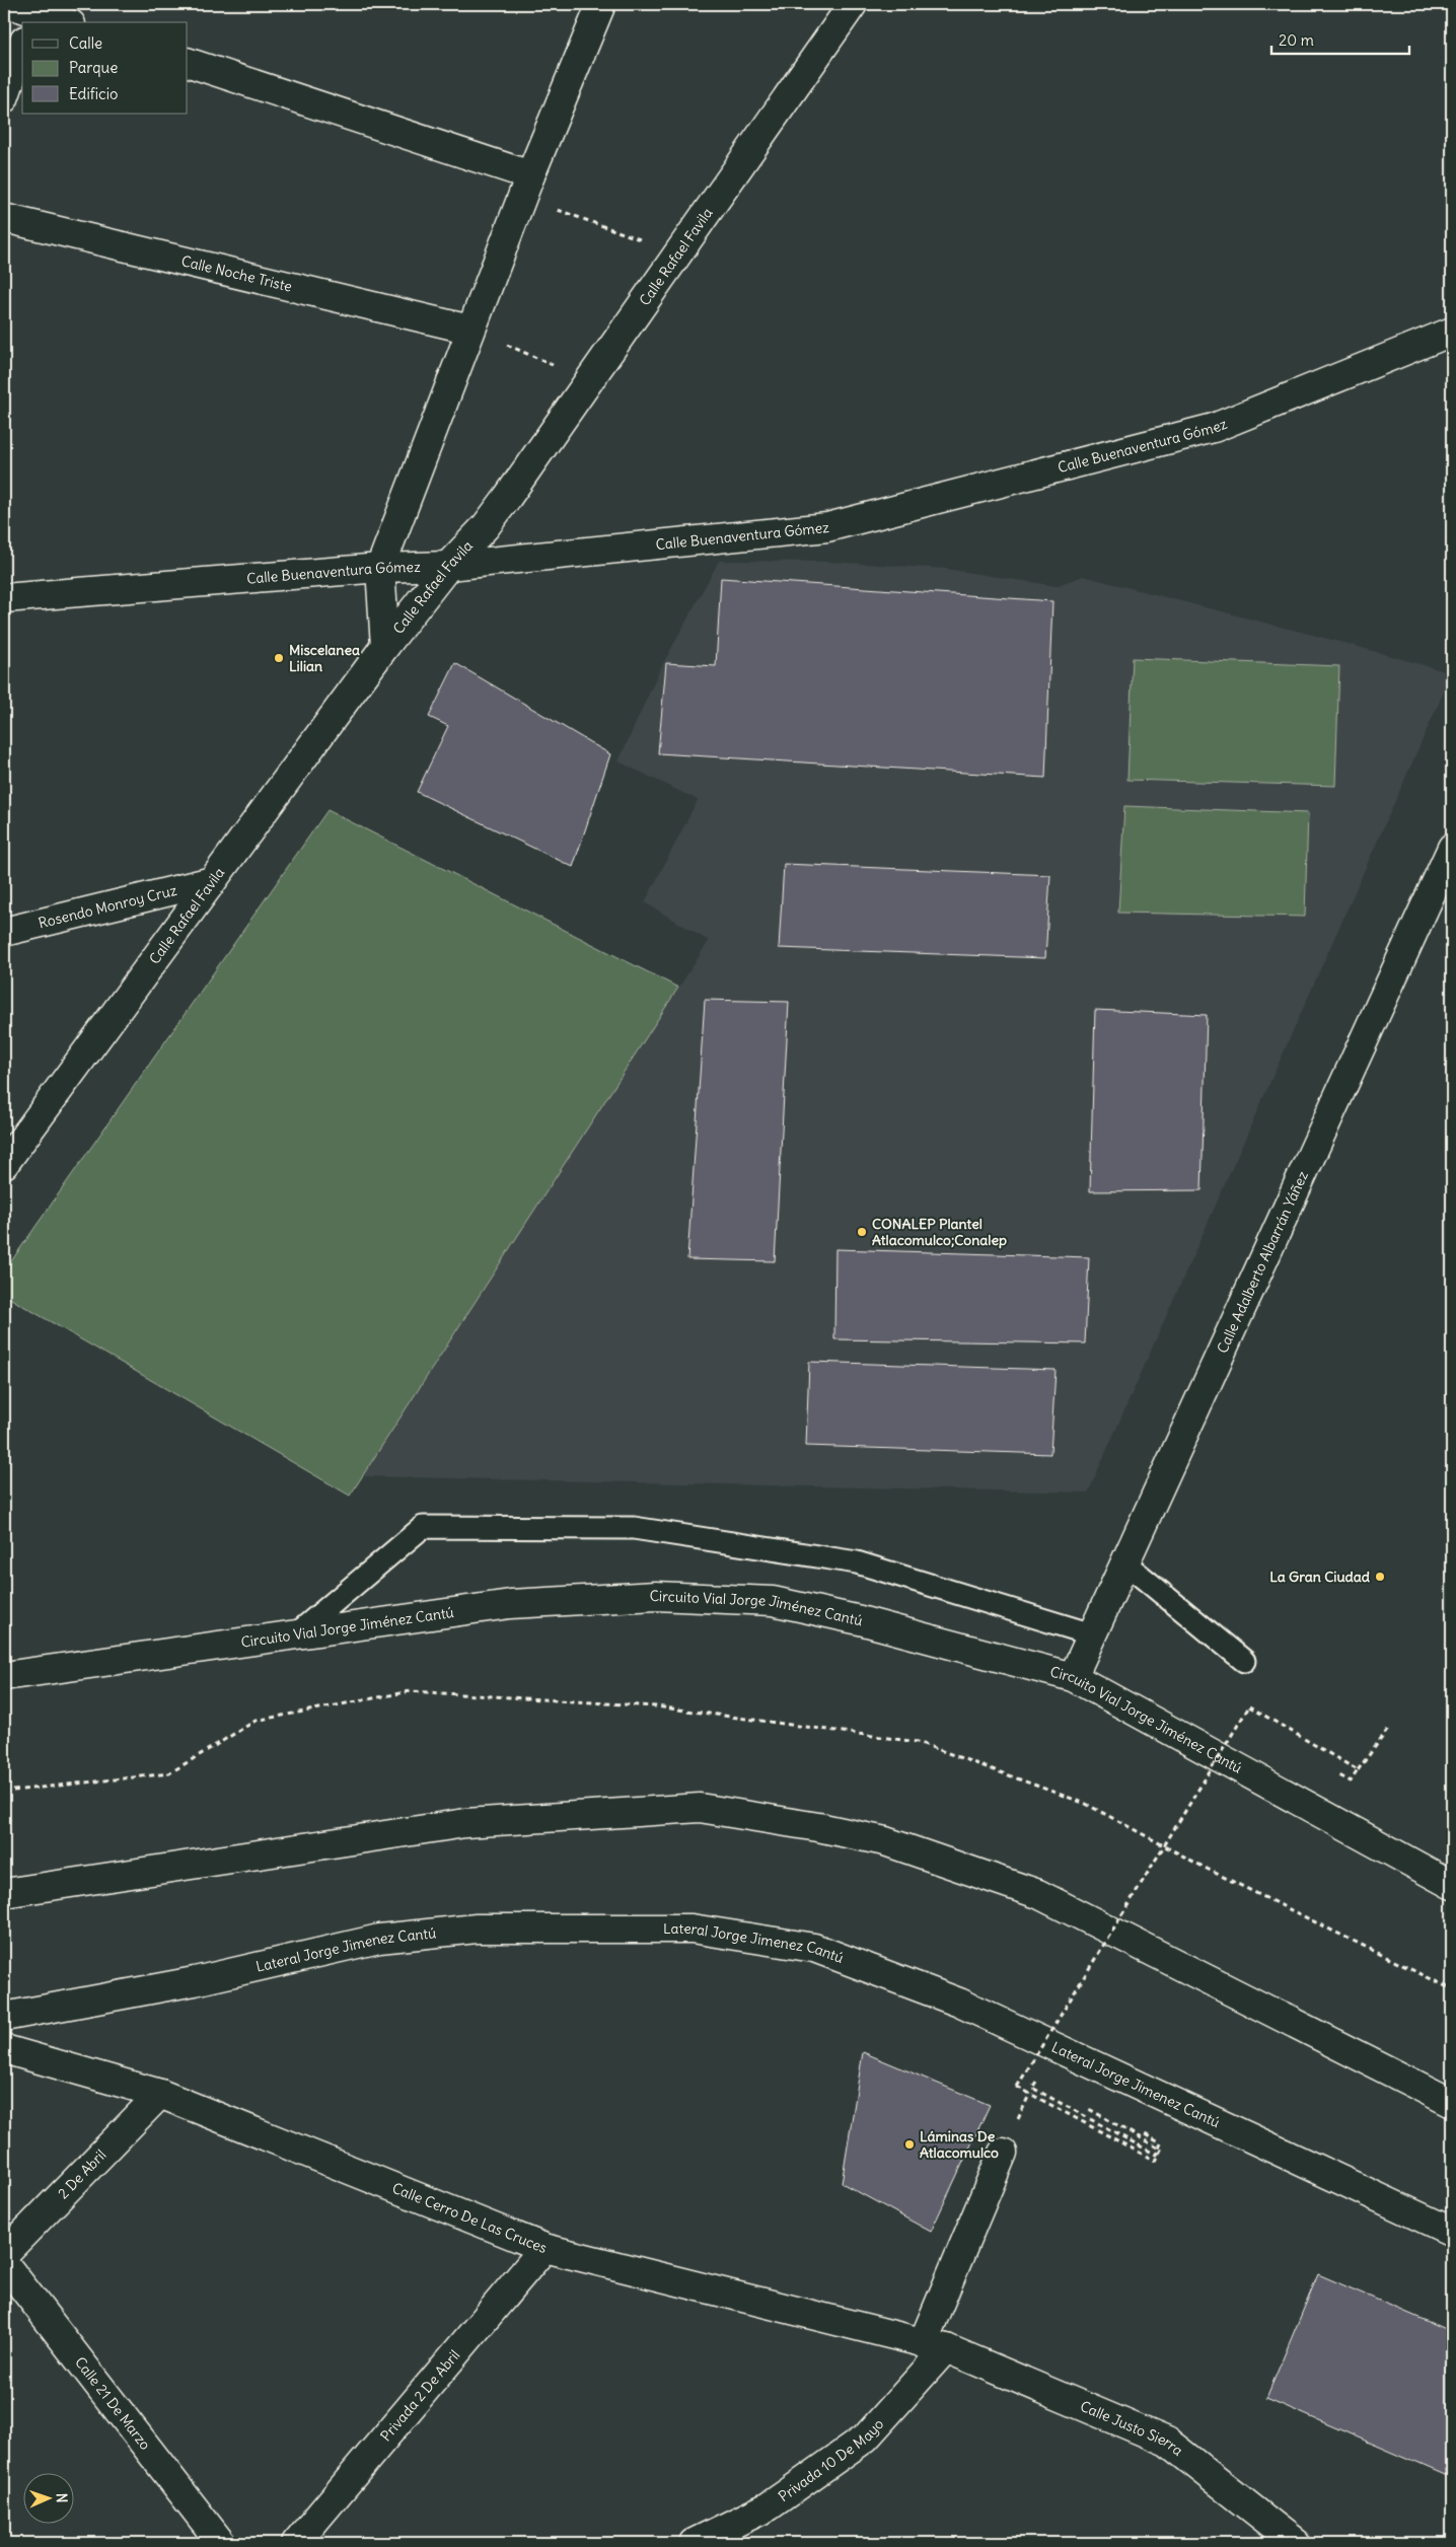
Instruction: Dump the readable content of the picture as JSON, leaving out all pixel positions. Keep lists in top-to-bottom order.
{
  "streets": {
    "street": [
      "Calle Rafael Favila",
      "Calle Noche Triste",
      "Calle Buenaventura Gómez",
      "Rosendo Monroy Cruz",
      "Calle Adalberto Albarrán Yáñez",
      "Circuito Vial Jorge Jiménez Cantú",
      "Lateral Jorge Jimenez Cantú",
      "2 De Abril",
      "Calle Cerro De Las Cruces",
      "Privada 2 De Abril",
      "Calle 21 De Marzo",
      "Calle Justo Sierra",
      "Privada 10 De Mayo"
    ]
  },
  "crossings": [
    ["Calle Rafael Favila", "Calle Buenaventura Gómez"],
    ["Calle Rafael Favila", "Rosendo Monroy Cruz"],
    ["Calle Adalberto Albarrán Yáñez", "Circuito Vial Jorge Jiménez Cantú"],
    ["2 De Abril", "Calle Cerro De Las Cruces"],
    ["Calle Cerro De Las Cruces", "Privada 2 De Abril"],
    ["Calle Cerro De Las Cruces", "Calle Justo Sierra"],
    ["Calle Cerro De Las Cruces", "Privada 10 De Mayo"],
    ["Calle Justo Sierra", "Privada 10 De Mayo"]
  ],
  "places": [
    "Miscelanea Lilian",
    "CONALEP Plantel Atlacomulco;Conalep",
    "La Gran Ciudad",
    "Láminas De Atlacomulco"
  ],
  "legend": ["Calle", "Parque", "Edificio"],
  "scale_bar": "20 m",
  "north": "right"
}
